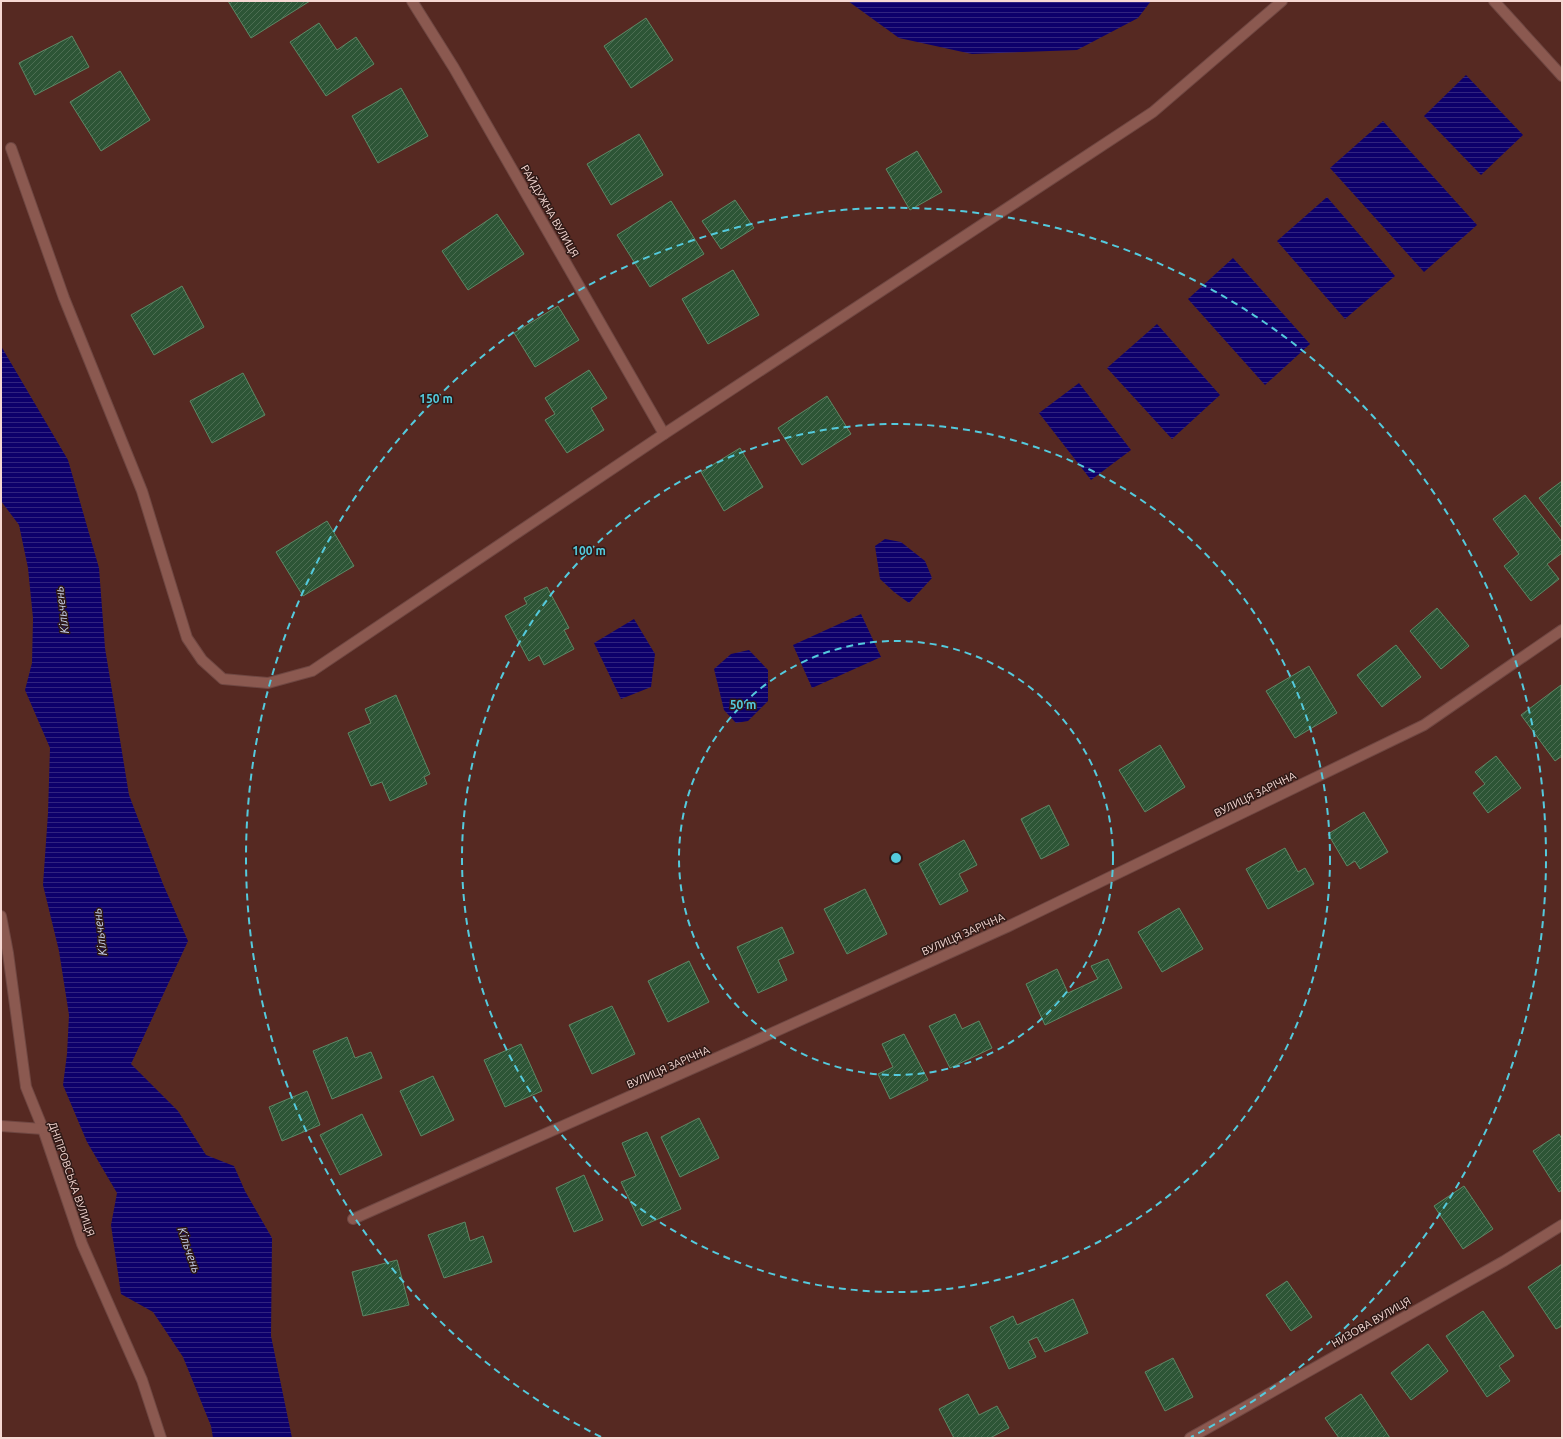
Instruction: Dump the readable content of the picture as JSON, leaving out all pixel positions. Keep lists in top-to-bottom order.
{
  "streets": {
    "street": [
      "РАЙДУЖНА ВУЛИЦЯ",
      "ВУЛИЦЯ ЗАРІЧНА",
      "ДНІПРОВСЬКА ВУЛИЦЯ",
      "НИЗОВА ВУЛИЦЯ"
    ]
  },
  "water": ["Кільчень"],
  "rings": ["150 m", "100 m", "50 m"]
}
